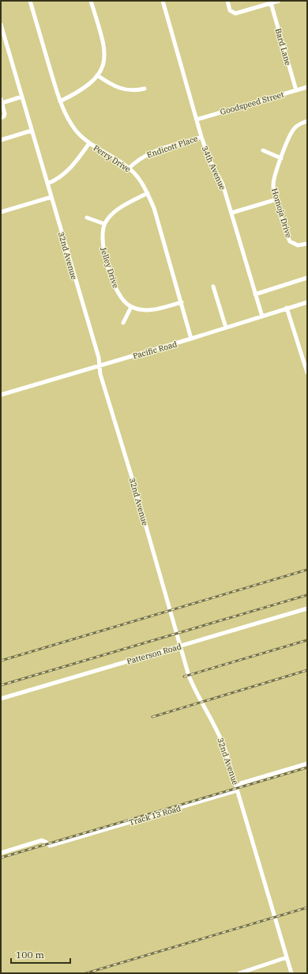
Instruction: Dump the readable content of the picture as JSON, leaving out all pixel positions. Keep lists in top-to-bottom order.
{
  "streets": {
    "street": [
      "Bard Lane",
      "Goodspeed Street",
      "Endicott Place",
      "Perry Drive",
      "34th Avenue",
      "Homoja Drive",
      "32nd Avenue",
      "Jelley Drive",
      "Pacific Road",
      "Patterson Road",
      "Track 13 Road"
    ]
  },
  "crossings": [
    ["Bard Lane", "Goodspeed Street"],
    ["Goodspeed Street", "34th Avenue"],
    ["Endicott Place", "Perry Drive"],
    ["Endicott Place", "34th Avenue"],
    ["Perry Drive", "Pacific Road"],
    ["34th Avenue", "Pacific Road"],
    ["32nd Avenue", "Pacific Road"],
    ["32nd Avenue", "Patterson Road"],
    ["32nd Avenue", "Track 13 Road"]
  ],
  "scale_bar": "100 m"
}
